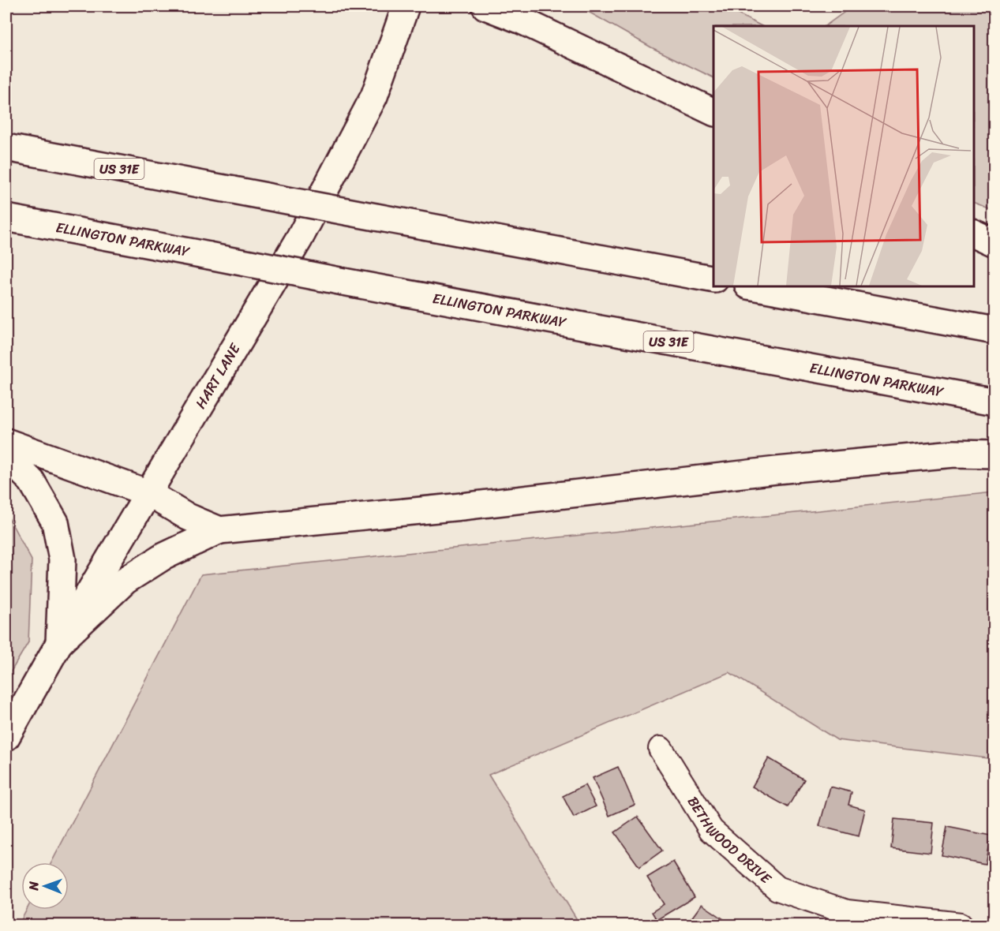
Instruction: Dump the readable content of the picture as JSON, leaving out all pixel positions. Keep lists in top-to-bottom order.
{
  "streets": {
    "main road": ["US 31E", "ELLINGTON PARKWAY", "HART LANE"],
    "street": ["BETHWOOD DRIVE"]
  },
  "north": "left"
}
